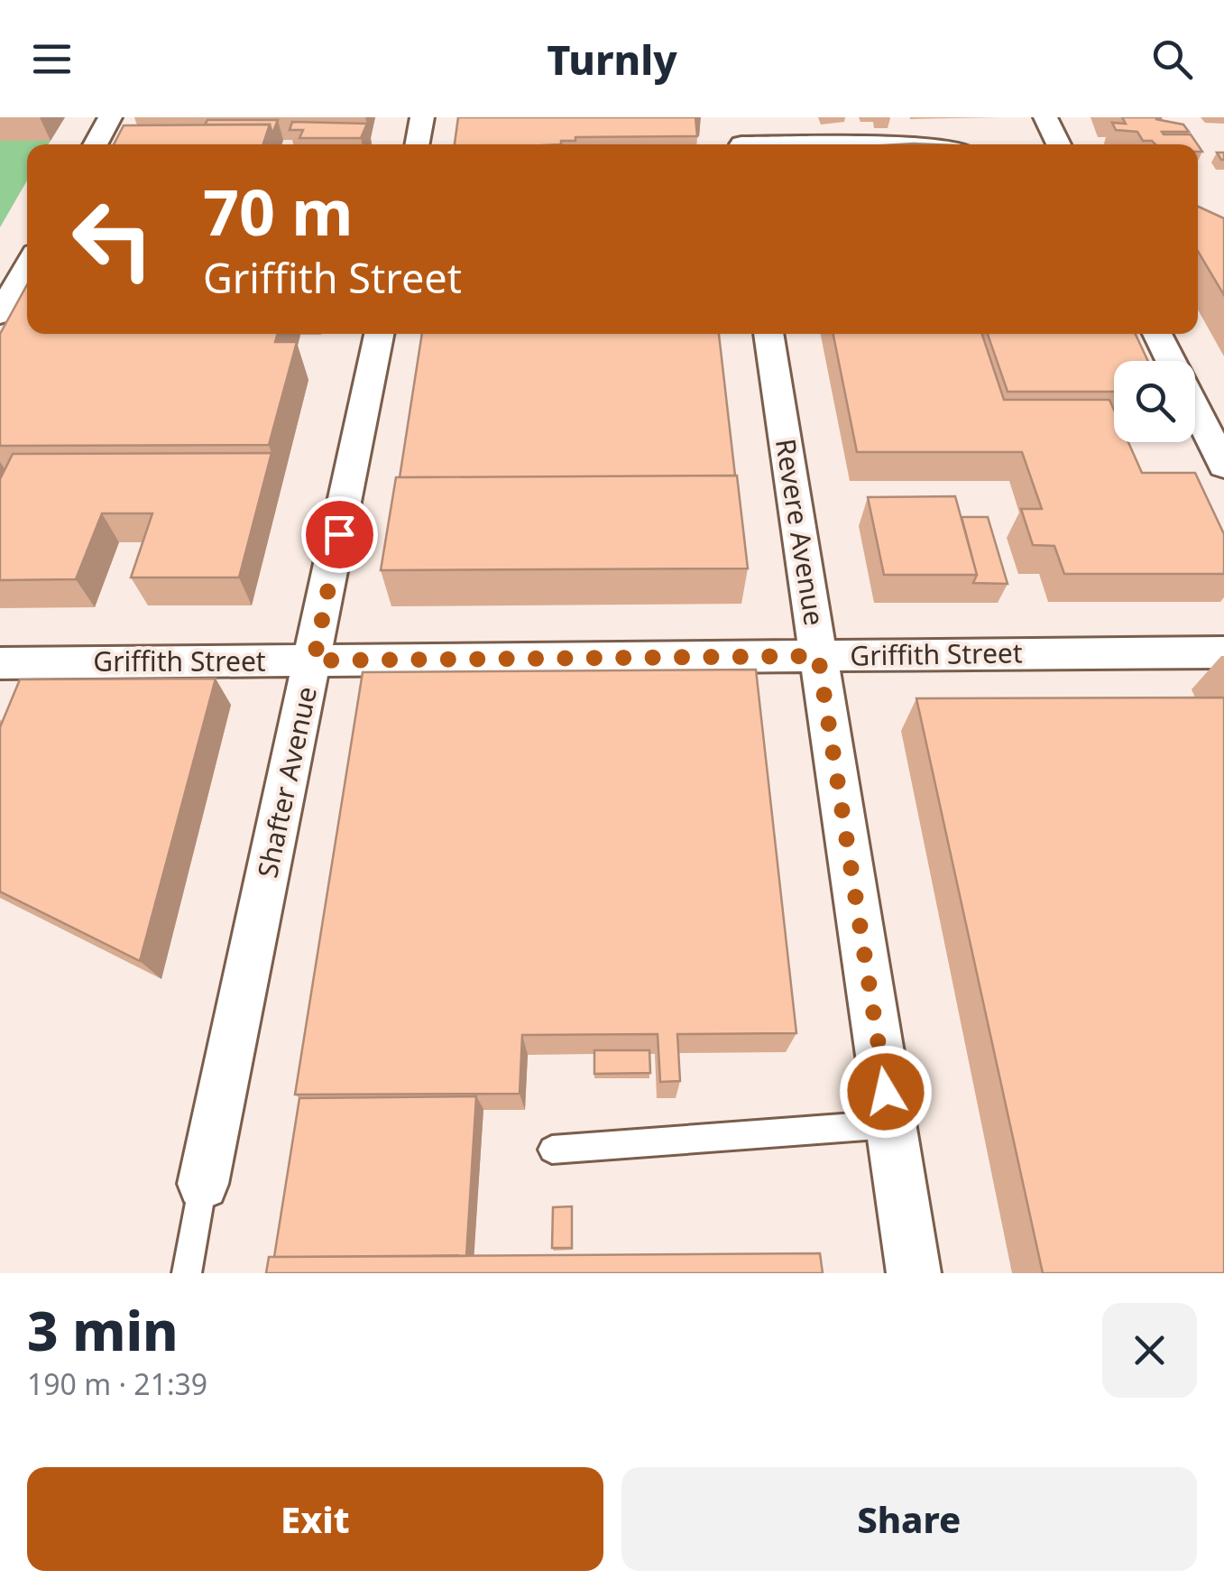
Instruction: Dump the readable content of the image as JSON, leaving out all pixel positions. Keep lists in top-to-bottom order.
{
  "streets": {
    "street": ["Revere Avenue", "Griffith Street", "Shafter Avenue"]
  },
  "crossings": [
    ["Revere Avenue", "Griffith Street"],
    ["Griffith Street", "Shafter Avenue"]
  ],
  "page": {
    "header": "Turnly",
    "turn": ["70 m", "Griffith Street"],
    "heading": ["3 min", "190 m · 21:39"],
    "buttons": ["Exit", "Share"]
  }
}
